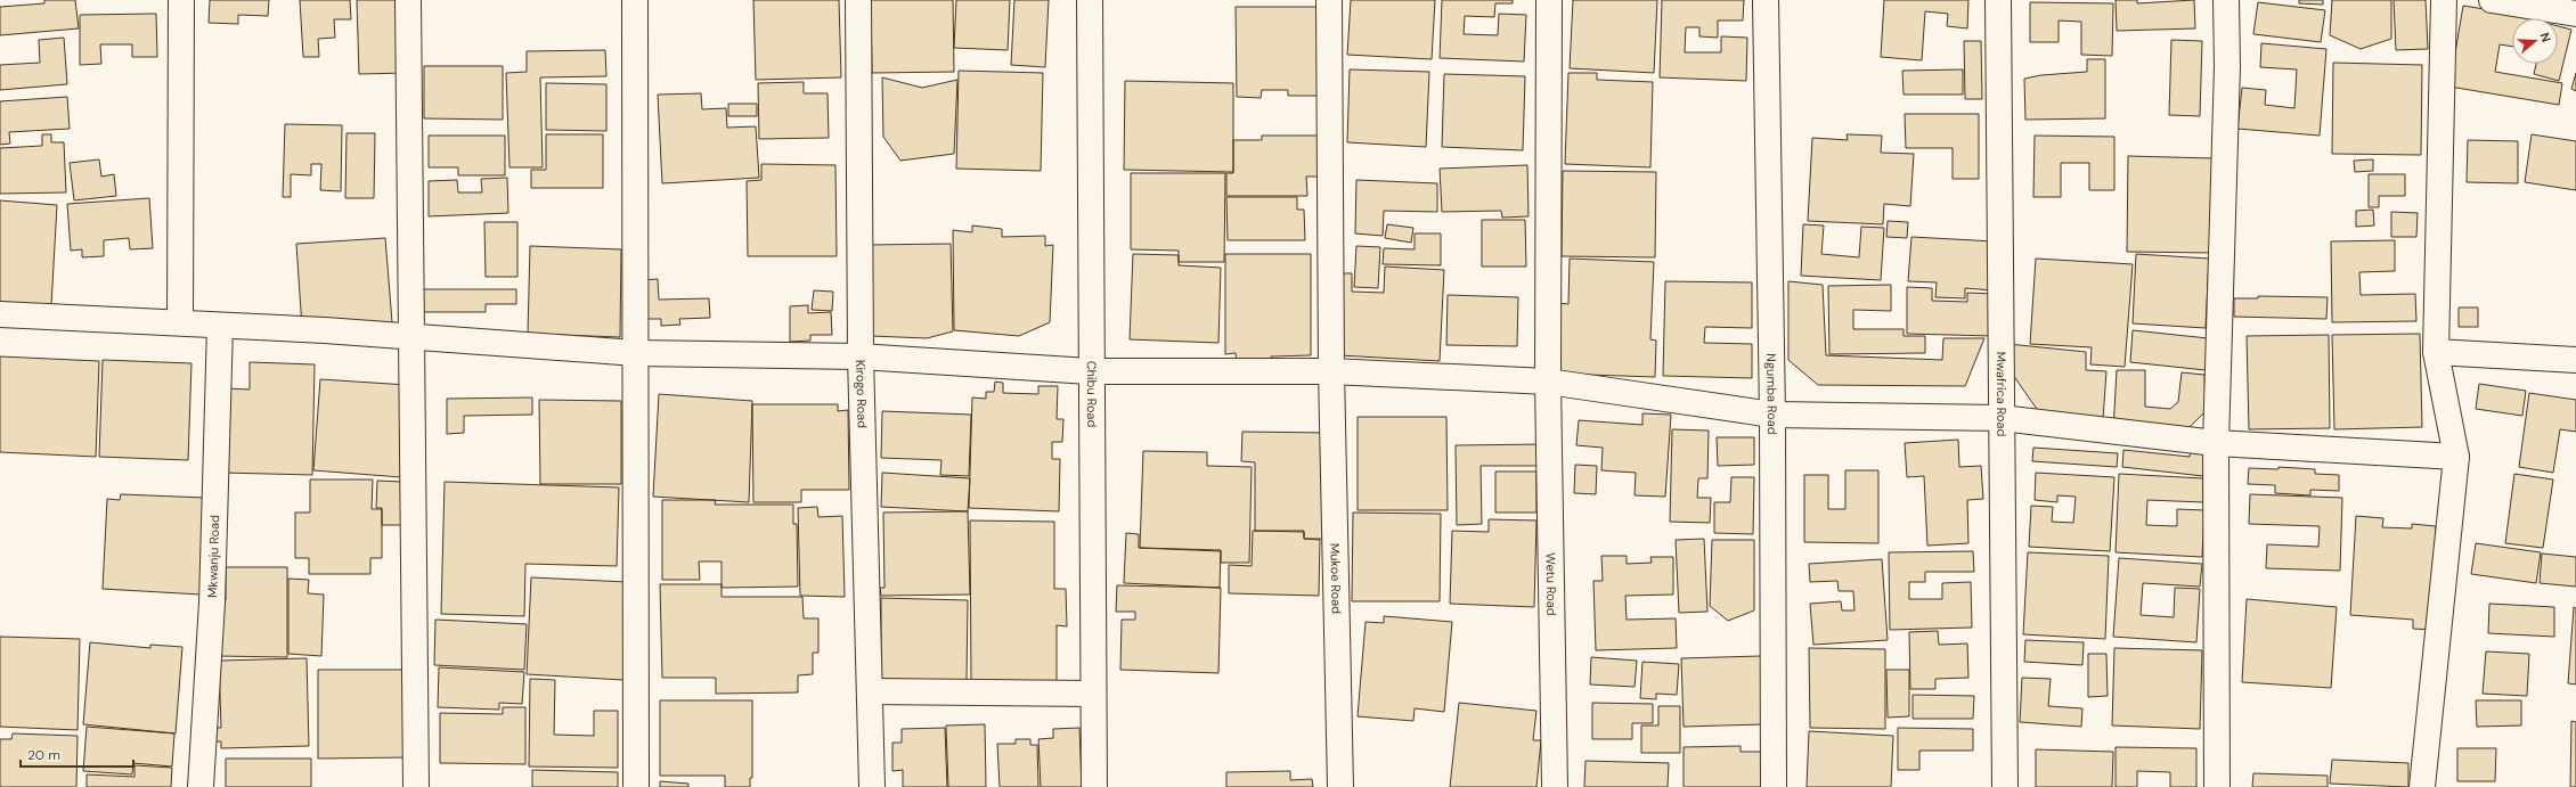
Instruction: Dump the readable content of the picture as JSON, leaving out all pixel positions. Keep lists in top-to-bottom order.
{
  "streets": {
    "street": [
      "Ngumba Road",
      "Kirogo Road",
      "Chibu Road",
      "Mwafrica Road",
      "Mkwanju Road",
      "Mukoe Road",
      "Wetu Road"
    ]
  },
  "scale_bar": "20 m",
  "north": "right"
}
